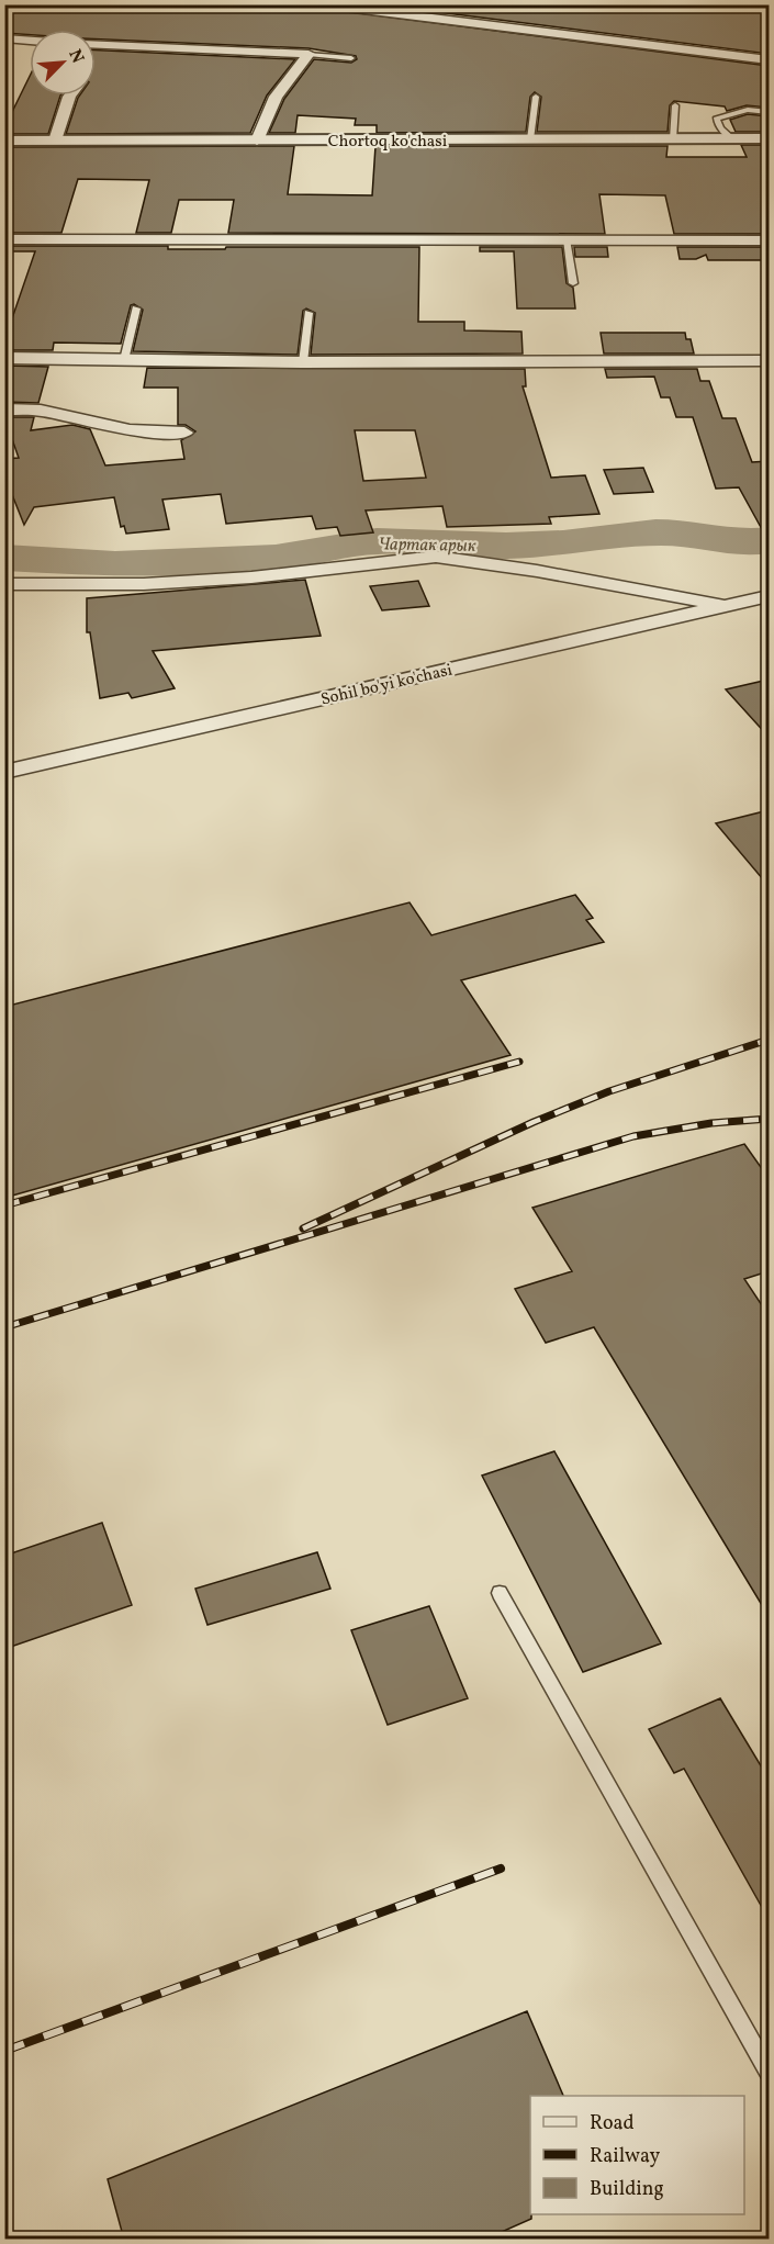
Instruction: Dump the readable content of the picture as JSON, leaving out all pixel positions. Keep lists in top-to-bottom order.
{
  "streets": {
    "street": ["Chortoq ko'chasi", "Sohil bo'yi ko'chasi"]
  },
  "water": ["Чартак арык"],
  "legend": ["Road", "Railway", "Building"],
  "north": "top right"
}
